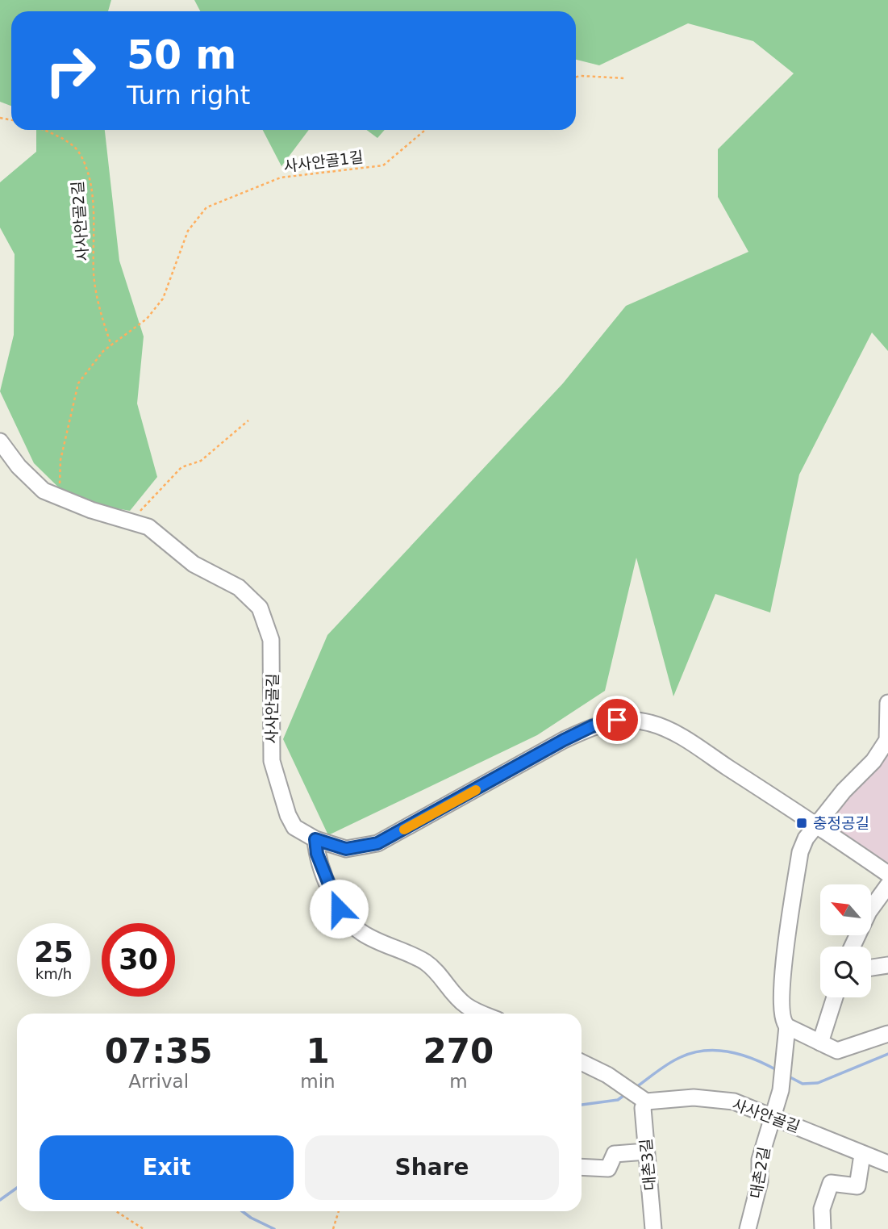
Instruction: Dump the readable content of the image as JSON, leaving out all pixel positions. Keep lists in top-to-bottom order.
{
  "streets": {
    "street": ["사사안골길", "대촌3길", "대촌2길"],
    "path": ["사사안골1길", "사사안골2길"]
  },
  "crossings": [
    ["사사안골1길", "사사안골2길"],
    ["사사안골1길", "사사안골길"],
    ["사사안골길", "대촌3길"],
    ["사사안골길", "대촌2길"]
  ],
  "places": {
    "transit": ["충정공길"]
  },
  "north": "top left",
  "page": {
    "turn": ["50 m", "Turn right"],
    "speed": "25 km/h",
    "limit": "30",
    "eta": [
      "07:35",
      "Arrival",
      "1",
      "min",
      "270",
      "m"
    ],
    "buttons": ["Exit", "Share"]
  }
}
